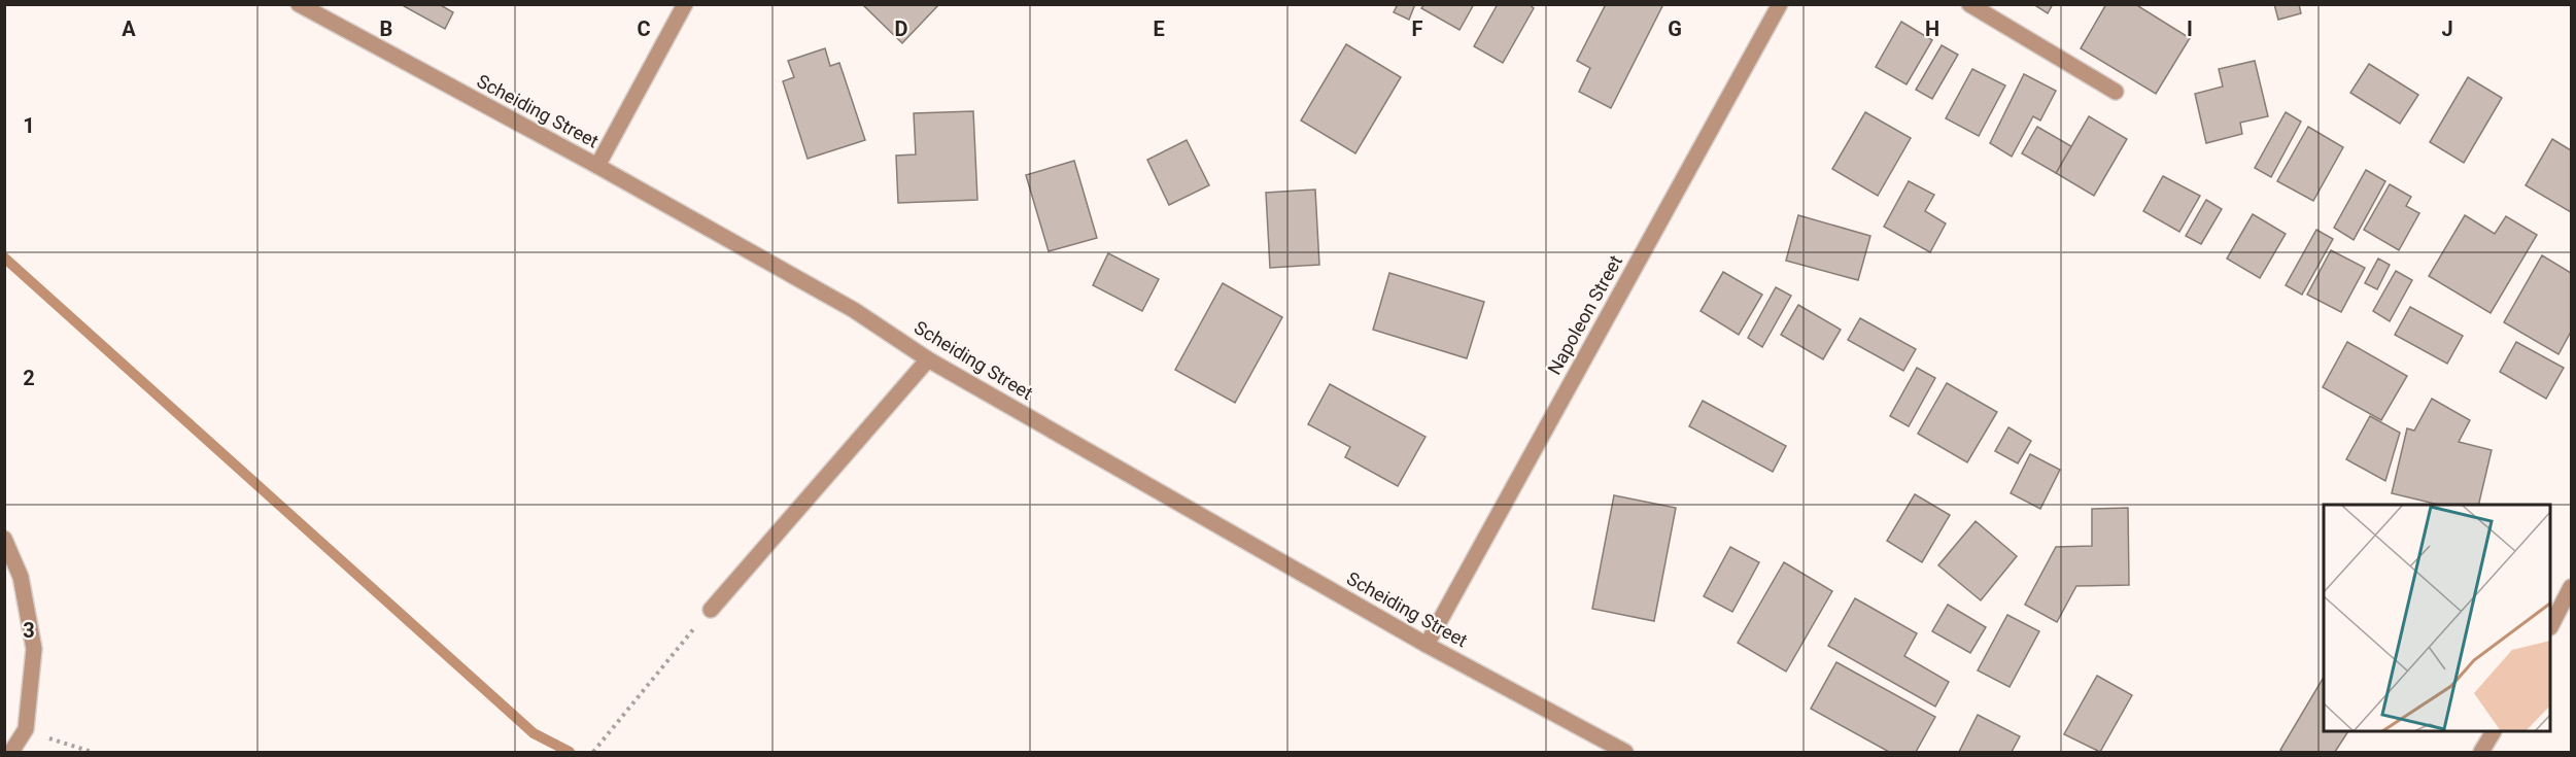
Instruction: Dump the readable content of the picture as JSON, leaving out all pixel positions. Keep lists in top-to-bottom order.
{
  "streets": {
    "street": ["Scheiding Street", "Napoleon Street"]
  },
  "crossings": [
    ["Scheiding Street", "Napoleon Street"]
  ],
  "grid": {
    "columns": [
      "A",
      "B",
      "C",
      "D",
      "E",
      "F",
      "G",
      "H",
      "I",
      "J"
    ],
    "rows": ["1", "2", "3"]
  }
}
